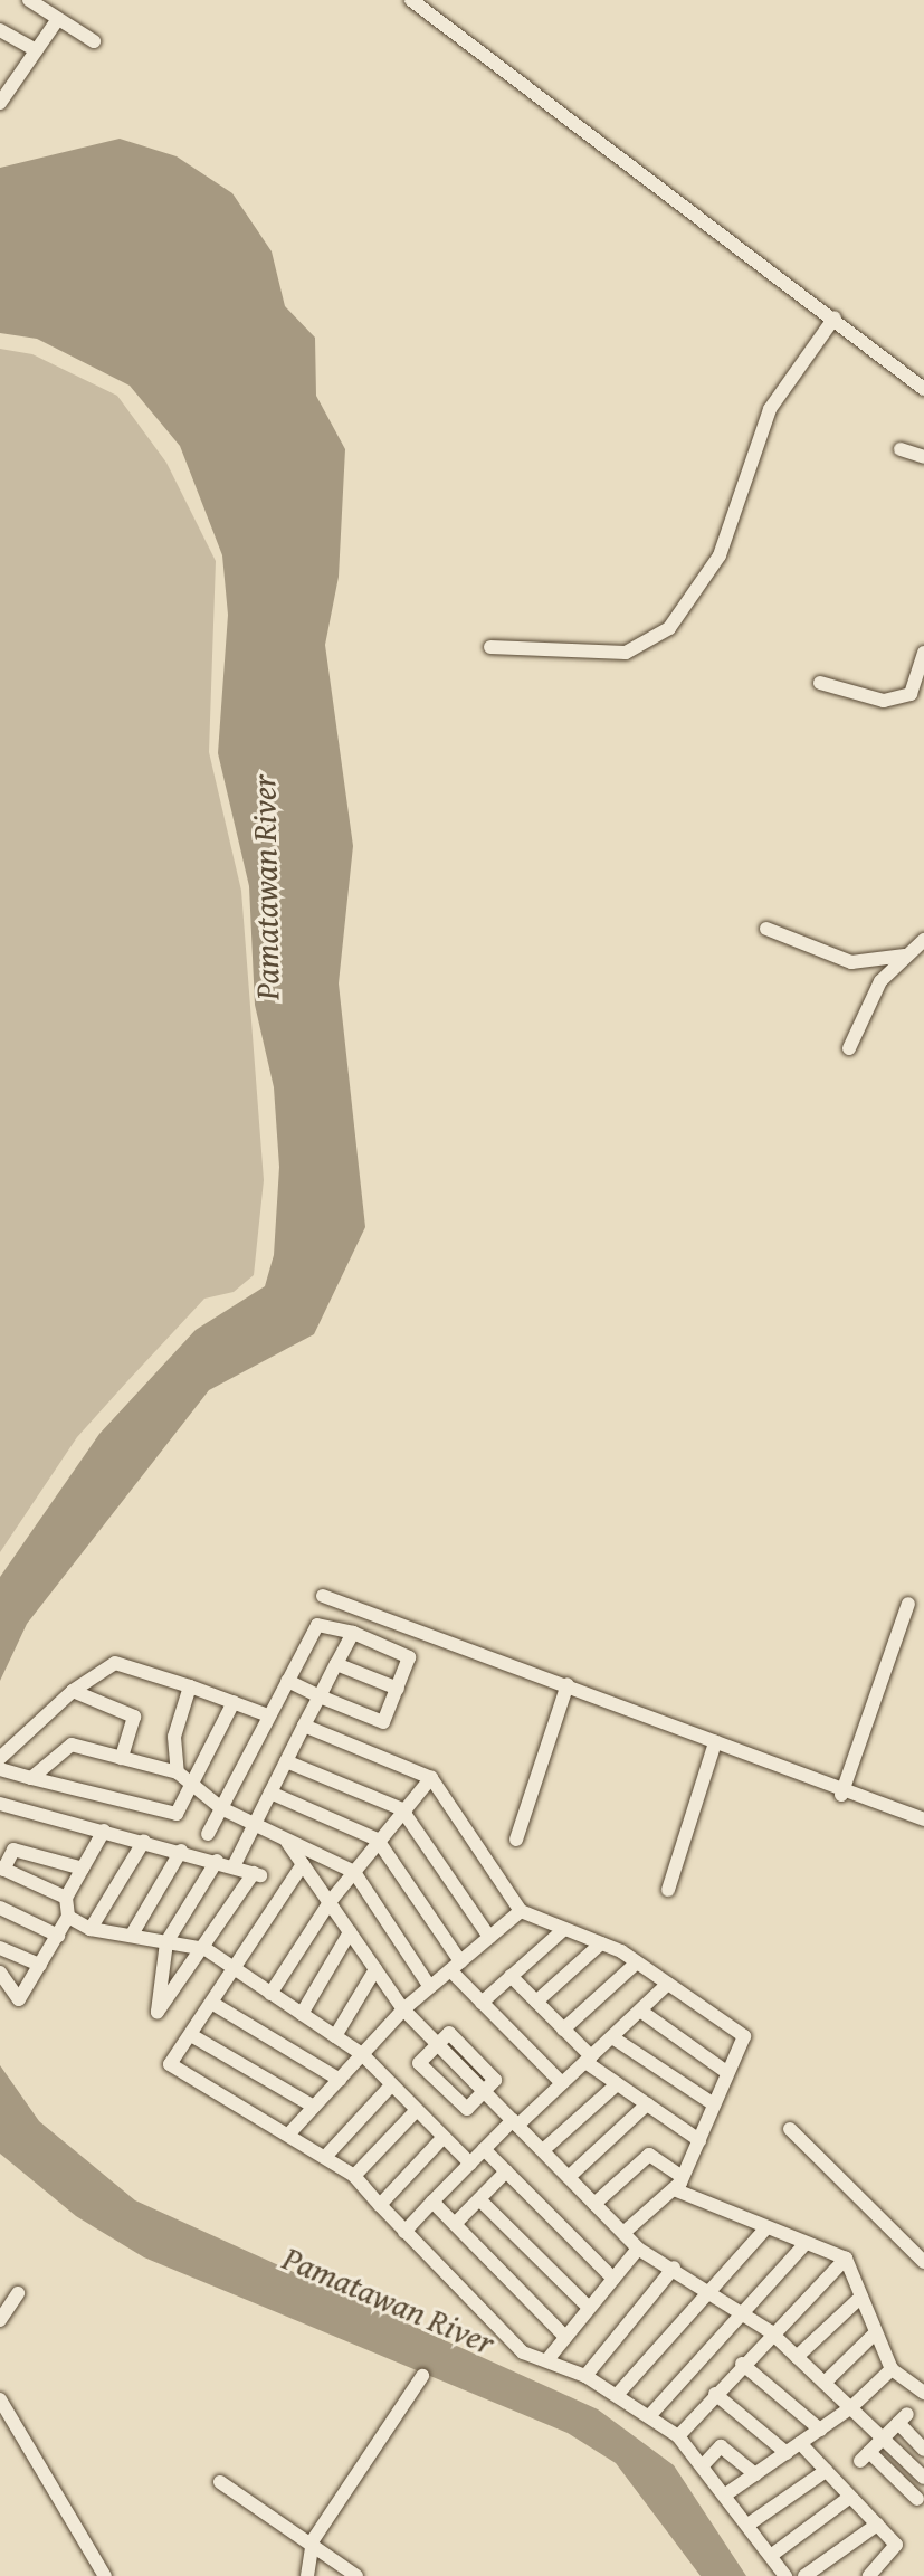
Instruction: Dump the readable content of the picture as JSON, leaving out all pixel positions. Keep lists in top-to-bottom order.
{
  "water": ["Pamatawan River"]
}
